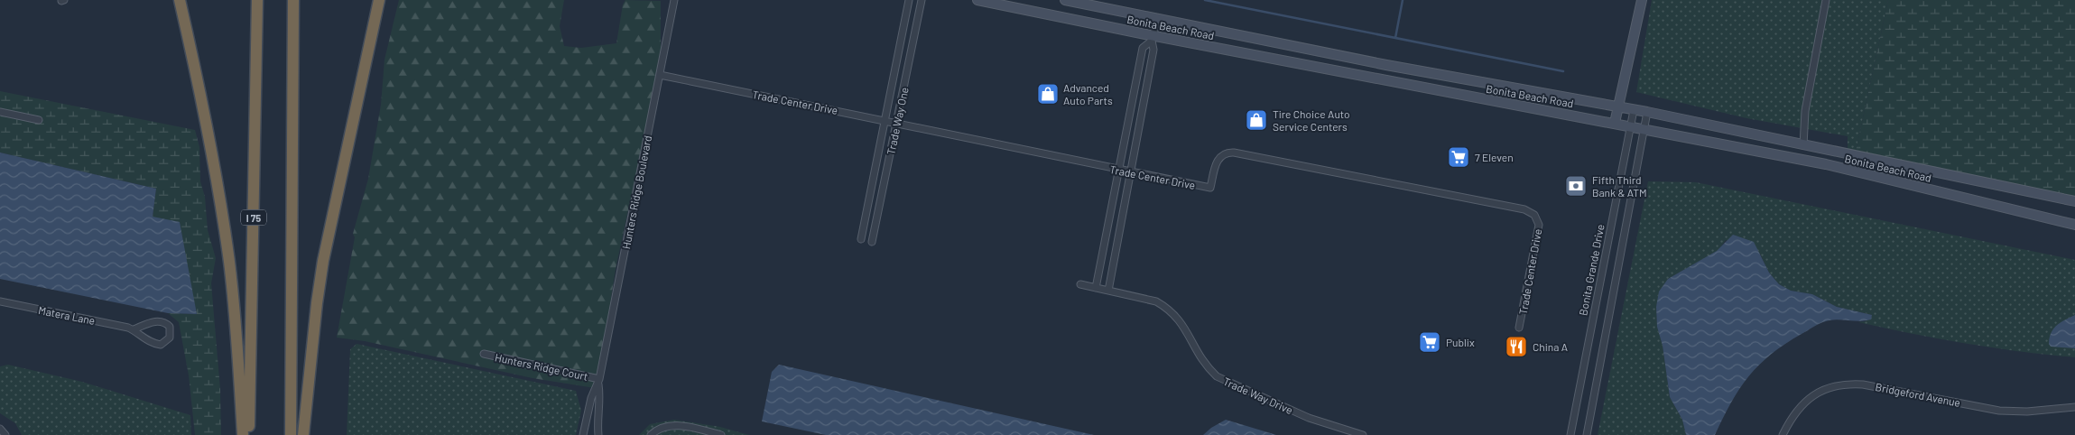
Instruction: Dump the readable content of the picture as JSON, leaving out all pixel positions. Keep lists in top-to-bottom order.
{
  "streets": {
    "highway": ["I 75"],
    "street": [
      "Bonita Beach Road",
      "Trade Center Drive",
      "Trade Way One",
      "Hunters Ridge Boulevard",
      "Bonita Grande Drive",
      "Matera Lane",
      "Hunters Ridge Court",
      "Bridgeford Avenue",
      "Trade Way Drive"
    ]
  },
  "crossings": [
    ["Bonita Beach Road", "Bonita Grande Drive"],
    ["Trade Center Drive", "Trade Way One"],
    ["Trade Center Drive", "Hunters Ridge Boulevard"],
    ["Hunters Ridge Boulevard", "Hunters Ridge Court"]
  ],
  "places": {
    "shop": ["Advanced Auto Parts", "Tire Choice Auto Service Centers"],
    "supermarket": ["7 Eleven", "Publix"],
    "bank": ["Fifth Third Bank & ATM"],
    "restaurant": ["China A"]
  }
}
